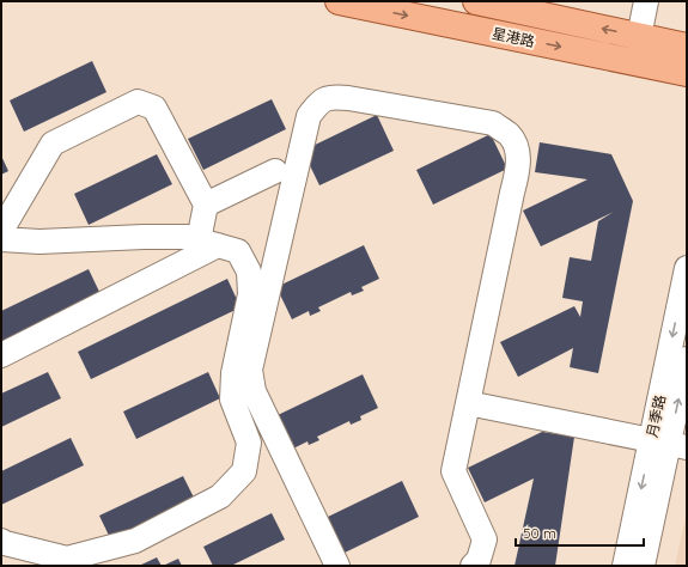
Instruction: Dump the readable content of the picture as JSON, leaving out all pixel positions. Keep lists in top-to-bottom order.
{
  "streets": {
    "main road": ["星港路"],
    "street": ["月季路"]
  },
  "scale_bar": "50 m"
}
